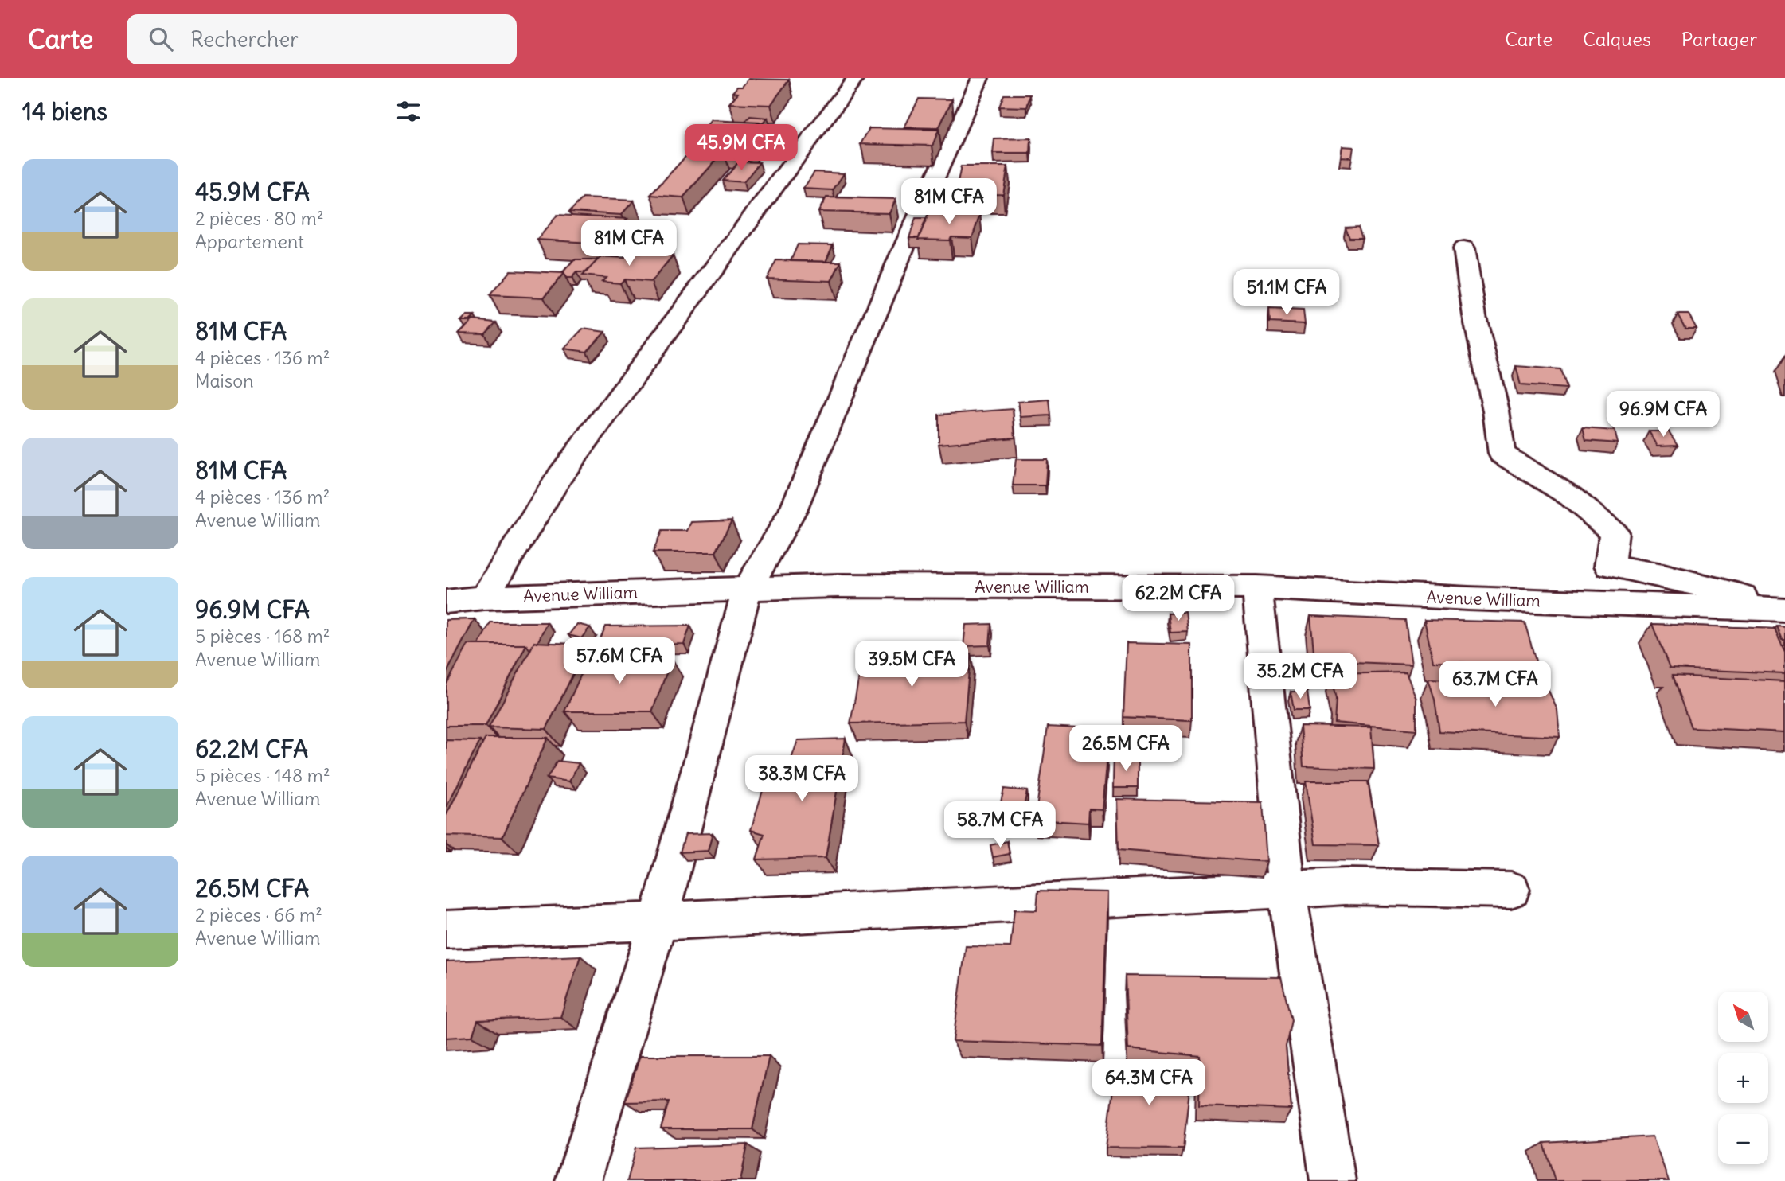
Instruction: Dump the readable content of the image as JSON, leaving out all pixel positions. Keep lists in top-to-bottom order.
{
  "streets": {
    "street": ["Avenue William"]
  },
  "north": "top left",
  "page": {
    "header": "Carte",
    "search": "Rechercher",
    "nav": ["Carte", "Calques", "Partager"],
    "heading": "14 biens",
    "price": [
      "45.9M CFA",
      "81M CFA",
      "81M CFA",
      "51.1M CFA",
      "96.9M CFA",
      "62.2M CFA",
      "57.6M CFA",
      "39.5M CFA",
      "35.2M CFA",
      "63.7M CFA",
      "26.5M CFA",
      "38.3M CFA",
      "58.7M CFA",
      "64.3M CFA"
    ],
    "list": [
      {
        "name": "45.9M CFA",
        "note": "2 pièces · 80 m² · Appartement"
      },
      {
        "name": "81M CFA",
        "note": "4 pièces · 136 m² · Maison"
      },
      {
        "name": "81M CFA",
        "note": "4 pièces · 136 m² · Avenue William"
      },
      {
        "name": "96.9M CFA",
        "note": "5 pièces · 168 m² · Avenue William"
      },
      {
        "name": "62.2M CFA",
        "note": "5 pièces · 148 m² · Avenue William"
      },
      {
        "name": "26.5M CFA",
        "note": "2 pièces · 66 m² · Avenue William"
      }
    ],
    "map_buttons": ["+", "−"]
  }
}
